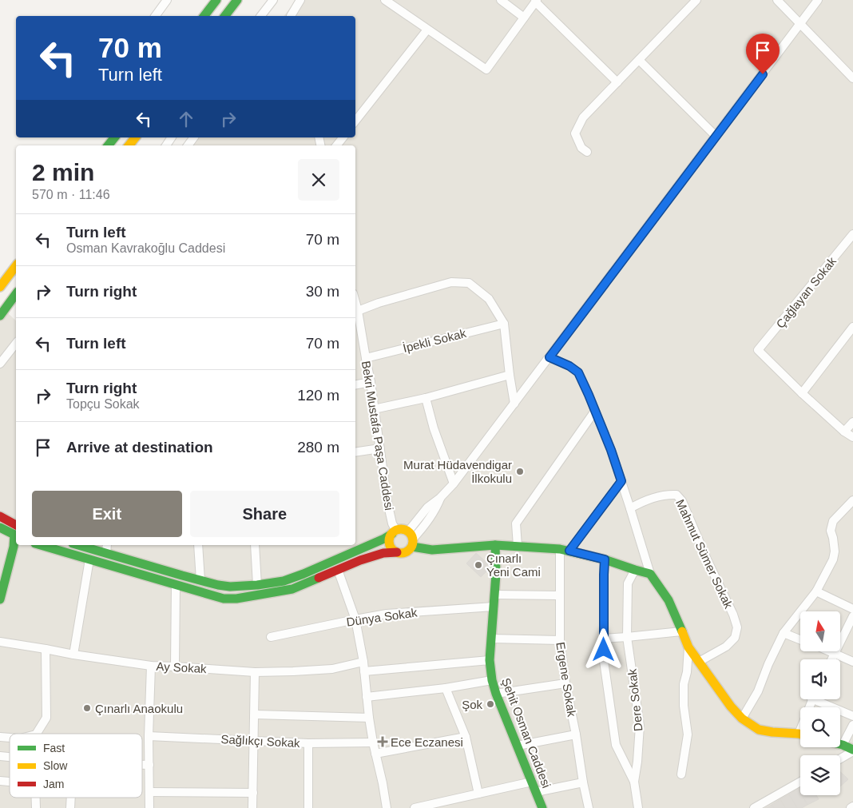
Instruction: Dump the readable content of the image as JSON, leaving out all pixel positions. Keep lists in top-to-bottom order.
{
  "streets": {
    "main road": ["Şehit Osman Caddesi"],
    "street": [
      "Çağlayan Sokak",
      "İpekli Sokak",
      "Bekri Mustafa Paşa Caddesi",
      "Mahmut Sümer Sokak",
      "Dünya Sokak",
      "Ay Sokak",
      "Ergene Sokak",
      "Dere Sokak",
      "Sağlıkçı Sokak"
    ]
  },
  "crossings": [
    ["İpekli Sokak", "Bekri Mustafa Paşa Caddesi"],
    ["Dünya Sokak", "Şehit Osman Caddesi"]
  ],
  "places": {
    "other": [
      "Murat Hüdavendigar İlkokulu",
      "Çınarlı Yeni Cami",
      "Şok",
      "Çınarlı Anaokulu"
    ],
    "health": ["Ece Eczanesi"]
  },
  "legend": ["Fast", "Slow", "Jam"],
  "north": "top",
  "page": {
    "turn": ["70 m", "Turn left"],
    "heading": ["2 min", "570 m · 11:46"],
    "list": [
      {
        "name": "Turn left",
        "note": "Osman Kavrakoğlu Caddesi",
        "value": "70 m"
      },
      {
        "name": "Turn right",
        "value": "30 m"
      },
      {
        "name": "Turn left",
        "value": "70 m"
      },
      {
        "name": "Turn right",
        "note": "Topçu Sokak",
        "value": "120 m"
      },
      {
        "name": "Arrive at destination",
        "value": "280 m"
      }
    ],
    "buttons": ["Exit", "Share"]
  }
}
